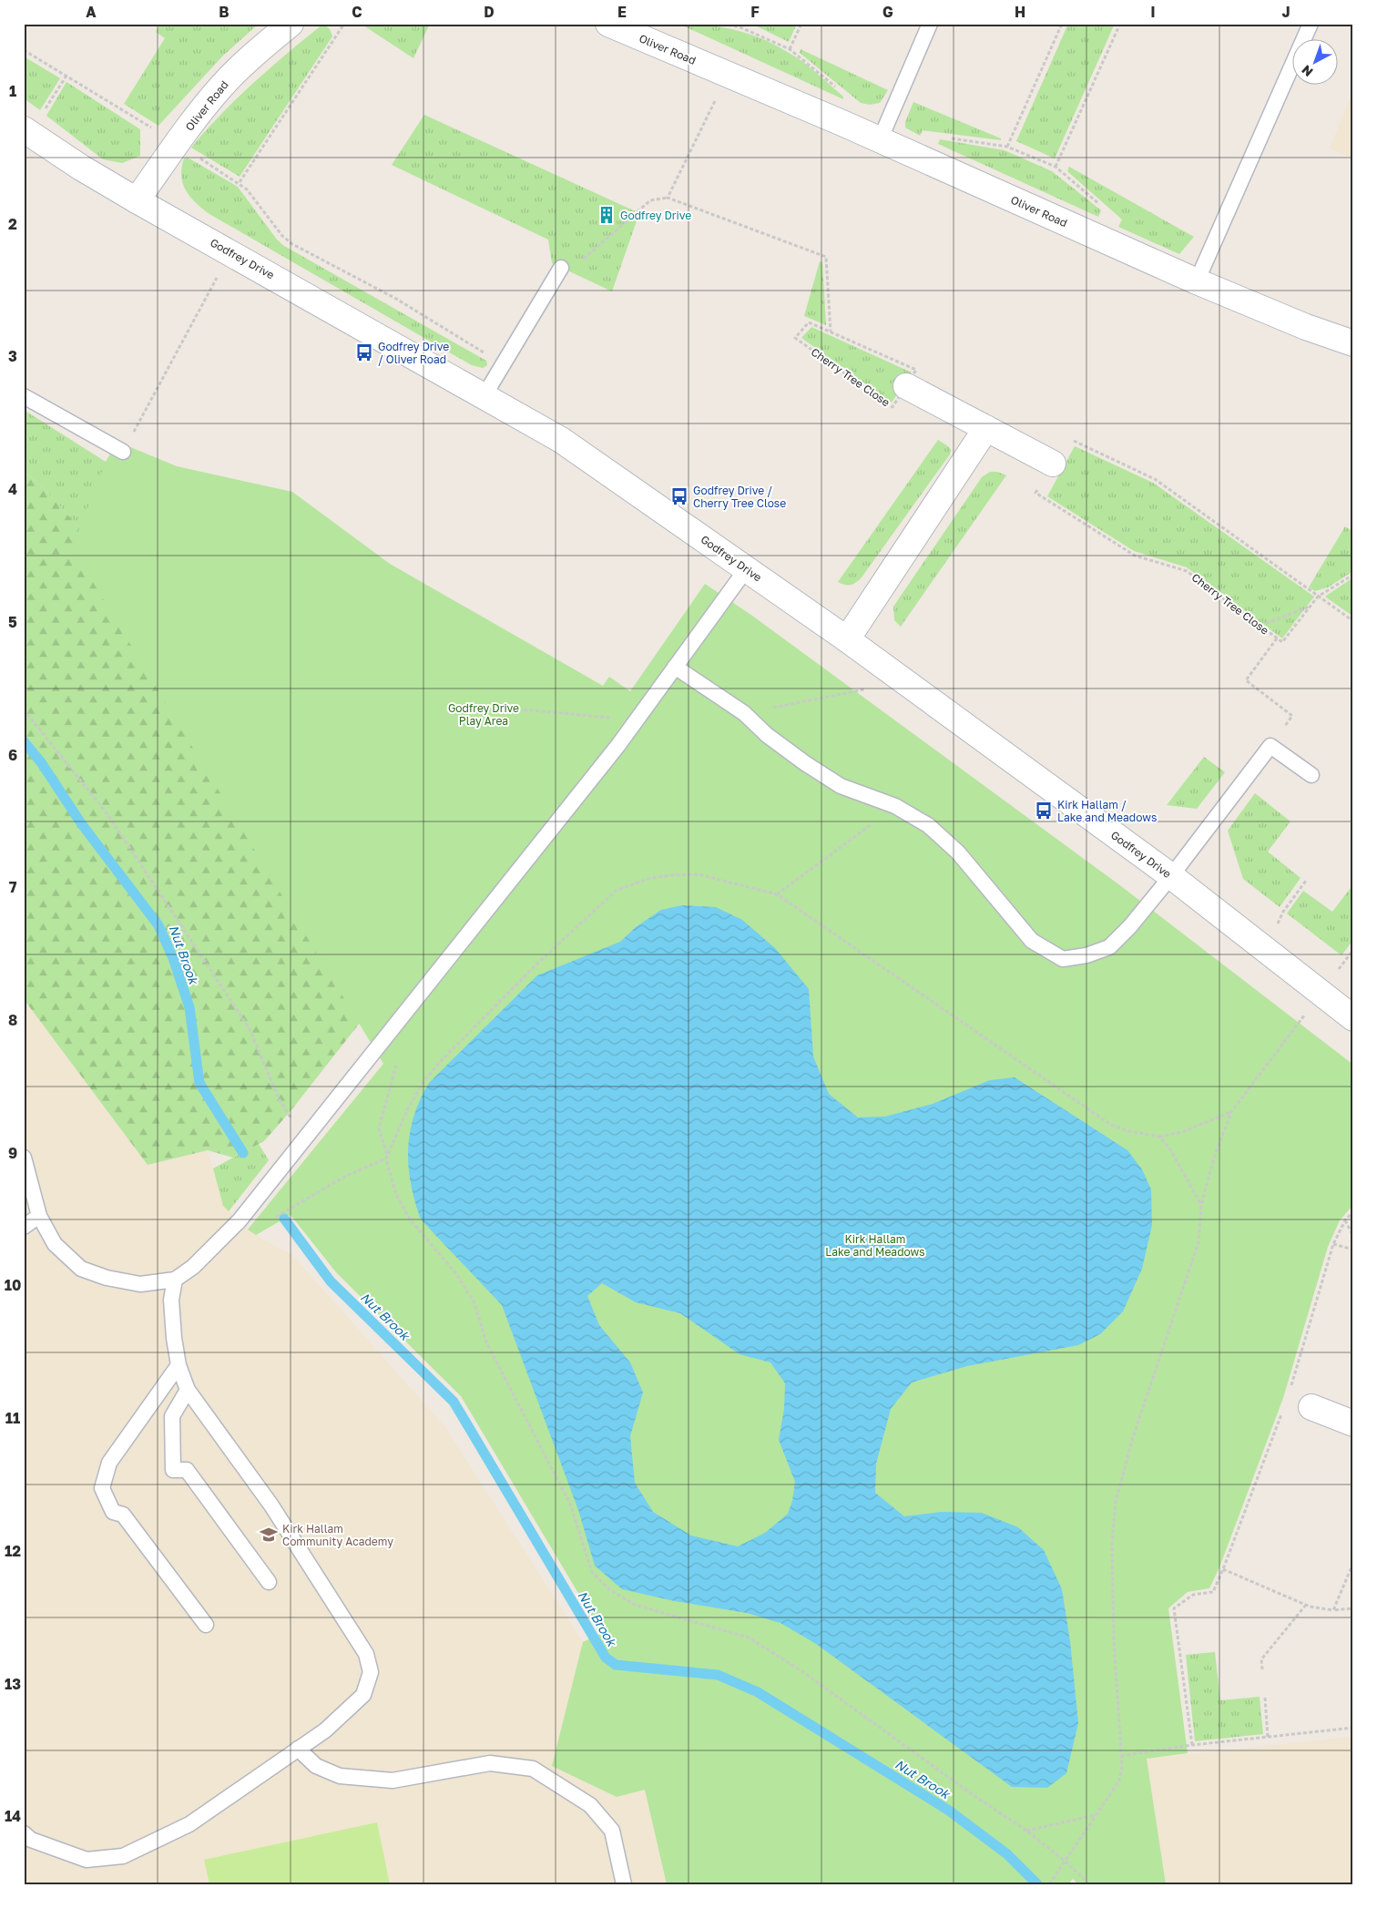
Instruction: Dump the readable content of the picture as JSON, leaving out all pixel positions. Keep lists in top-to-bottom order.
{
  "streets": {
    "street": ["Oliver Road", "Godfrey Drive"],
    "path": ["Cherry Tree Close"]
  },
  "crossings": [
    ["Oliver Road", "Godfrey Drive"]
  ],
  "water": ["Nut Brook"],
  "parks": ["Godfrey Drive Play Area", "Kirk Hallam Lake and Meadows"],
  "places": {
    "building": ["Godfrey Drive"],
    "bus stop": ["Godfrey Drive / Oliver Road", "Godfrey Drive / Cherry Tree Close", "Kirk Hallam / Lake and Meadows"],
    "school or university": ["Kirk Hallam Community Academy"]
  },
  "north": "bottom left",
  "grid": {
    "columns": [
      "A",
      "B",
      "C",
      "D",
      "E",
      "F",
      "G",
      "H",
      "I",
      "J"
    ],
    "rows": [
      "1",
      "2",
      "3",
      "4",
      "5",
      "6",
      "7",
      "8",
      "9",
      "10",
      "11",
      "12",
      "13",
      "14"
    ]
  }
}
